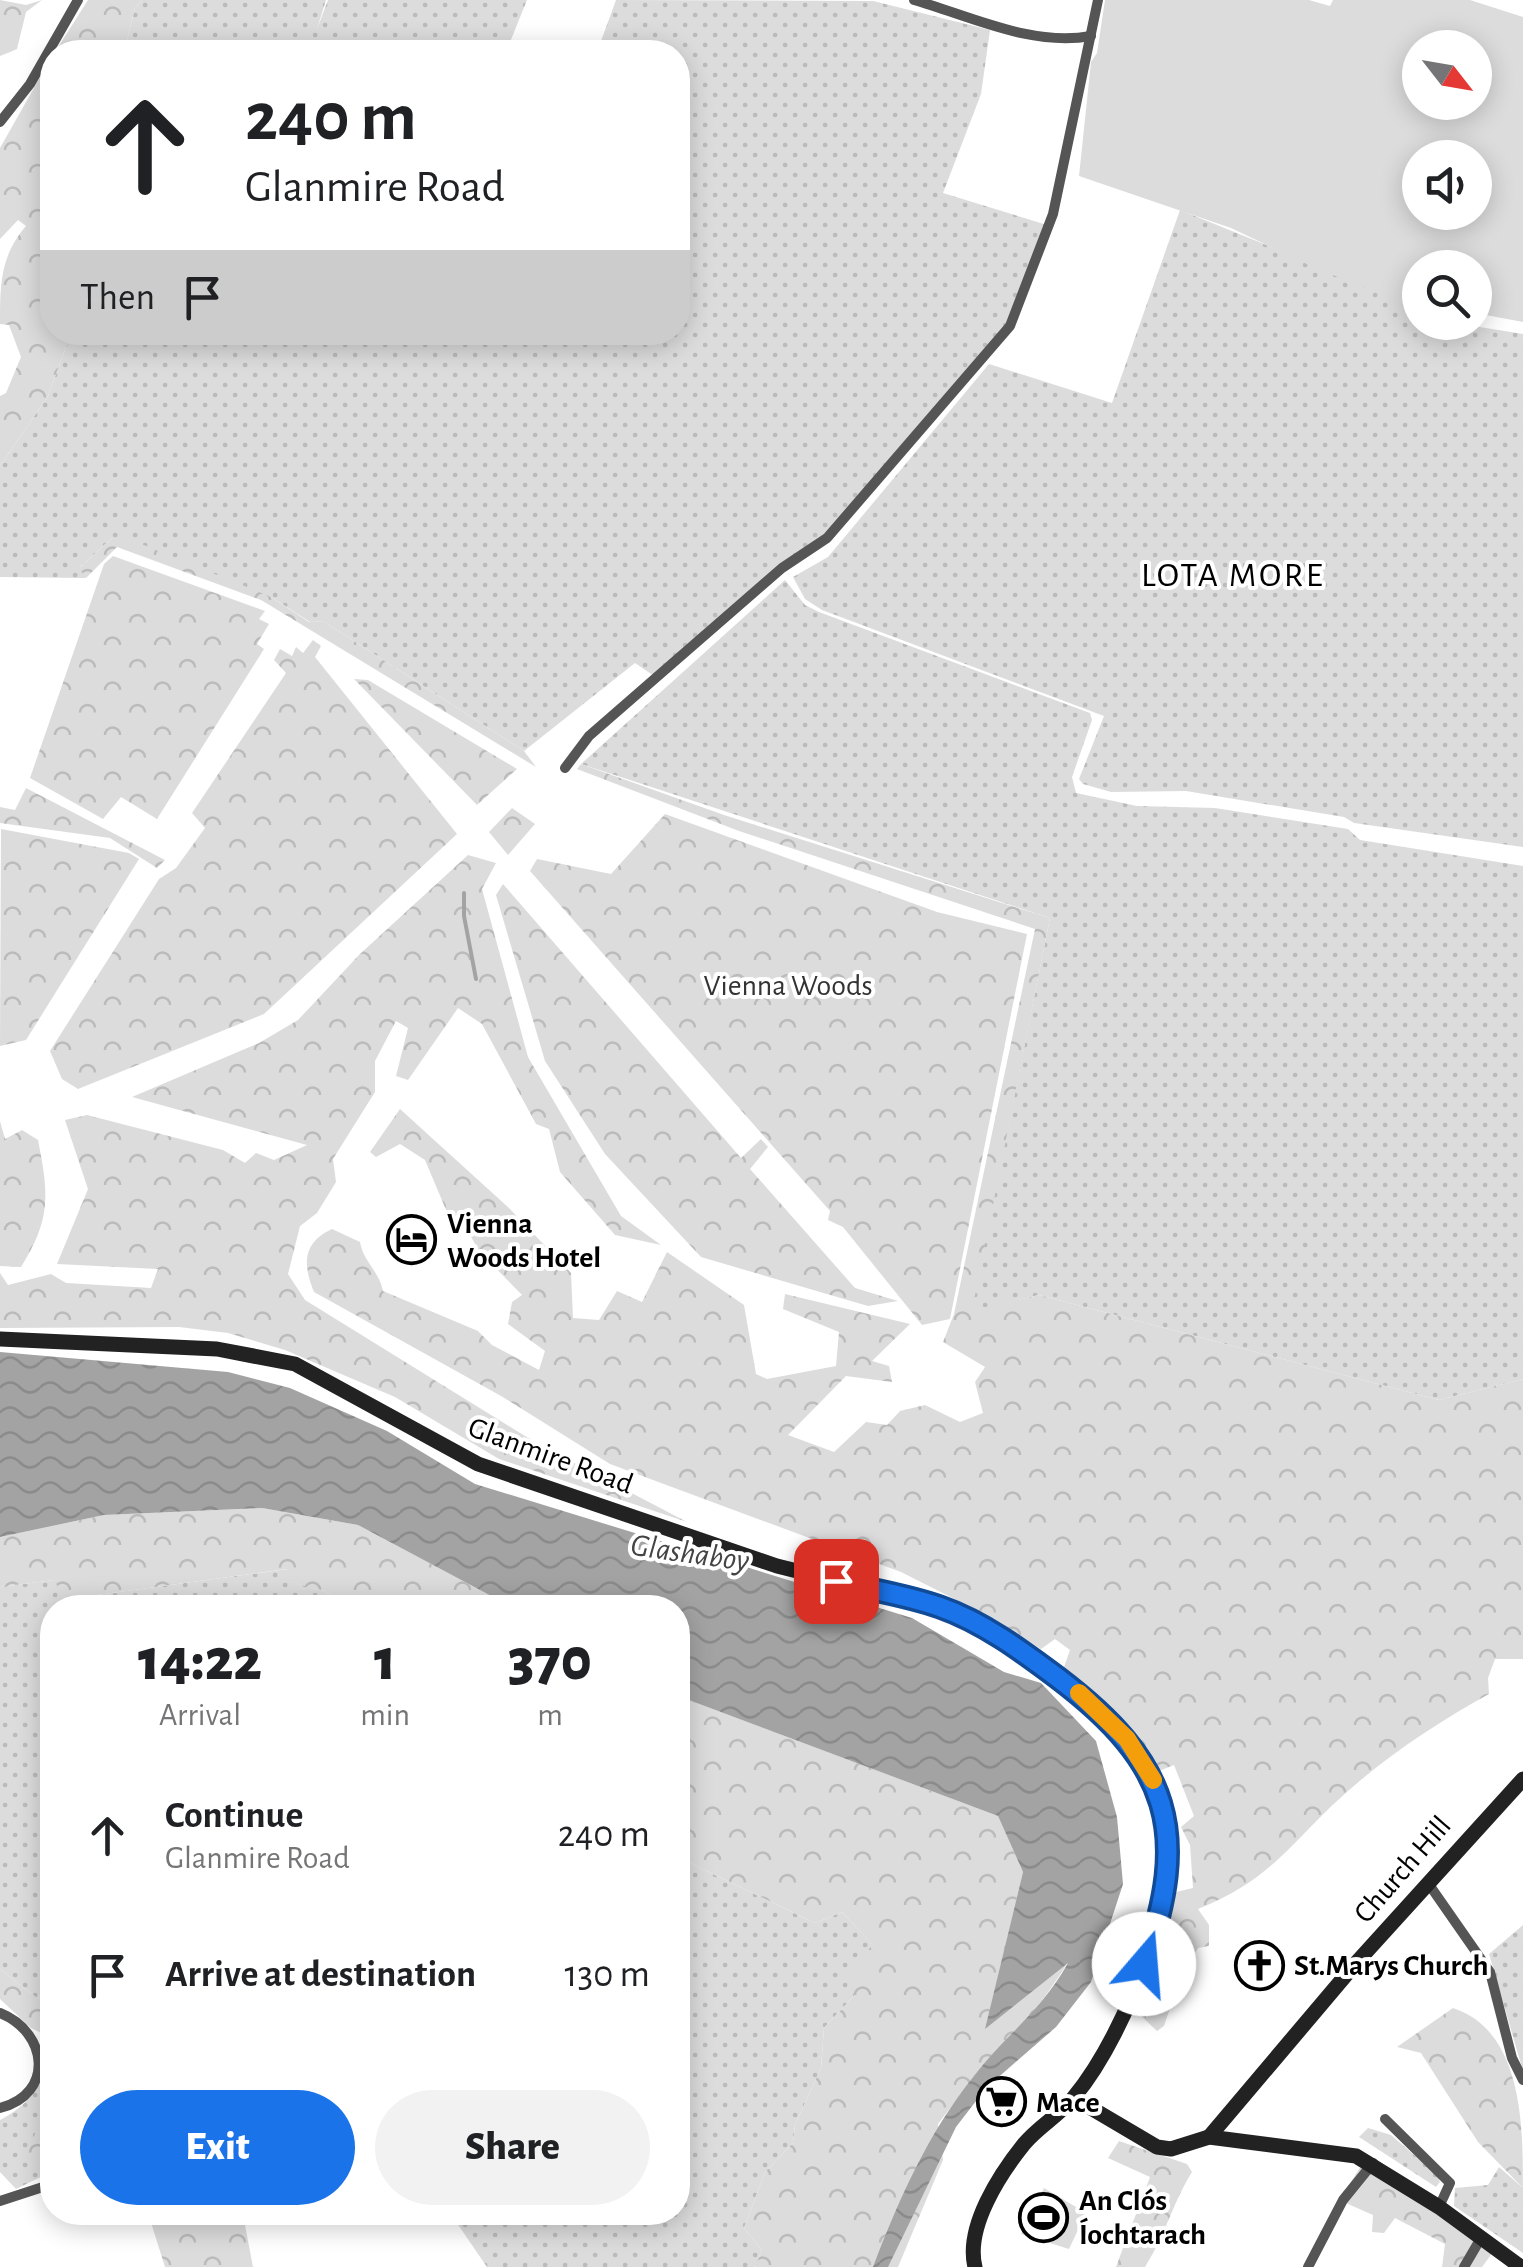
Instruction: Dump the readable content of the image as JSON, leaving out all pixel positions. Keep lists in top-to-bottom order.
{
  "streets": {
    "main road": ["Glanmire Road", "Church Hill"]
  },
  "districts": ["LOTA MORE"],
  "water": ["Glashaboy"],
  "parks": ["Vienna Woods"],
  "places": {
    "hotel": ["Vienna Woods Hotel"],
    "church": ["St.Marys Church"],
    "supermarket": ["Mace"],
    "sports": ["An Clós Íochtarach"]
  },
  "north": "bottom right",
  "page": {
    "turn": ["240 m", "Glanmire Road"],
    "then": "Then",
    "eta": [
      "14:22",
      "Arrival",
      "1",
      "min",
      "370",
      "m"
    ],
    "list": [
      {
        "name": "Continue",
        "note": "Glanmire Road",
        "value": "240 m"
      },
      {
        "name": "Arrive at destination",
        "value": "130 m"
      }
    ],
    "buttons": ["Exit", "Share"]
  }
}
